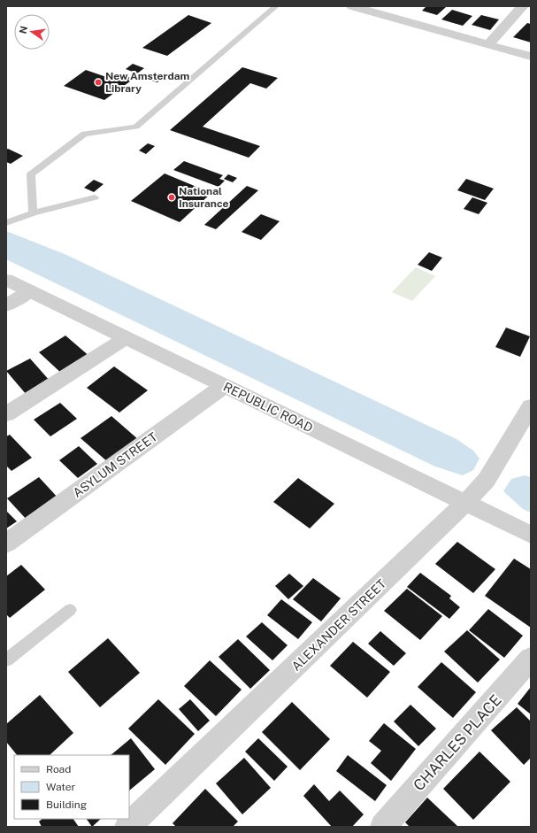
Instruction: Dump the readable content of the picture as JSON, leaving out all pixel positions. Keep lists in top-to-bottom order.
{
  "streets": {
    "street": [
      "REPUBLIC ROAD",
      "ASYLUM STREET",
      "ALEXANDER STREET",
      "CHARLES PLACE"
    ]
  },
  "crossings": [
    ["REPUBLIC ROAD", "ASYLUM STREET"],
    ["REPUBLIC ROAD", "ALEXANDER STREET"]
  ],
  "places": ["New Amsterdam Library", "National Insurance"],
  "legend": ["Road", "Water", "Building"],
  "north": "left"
}
